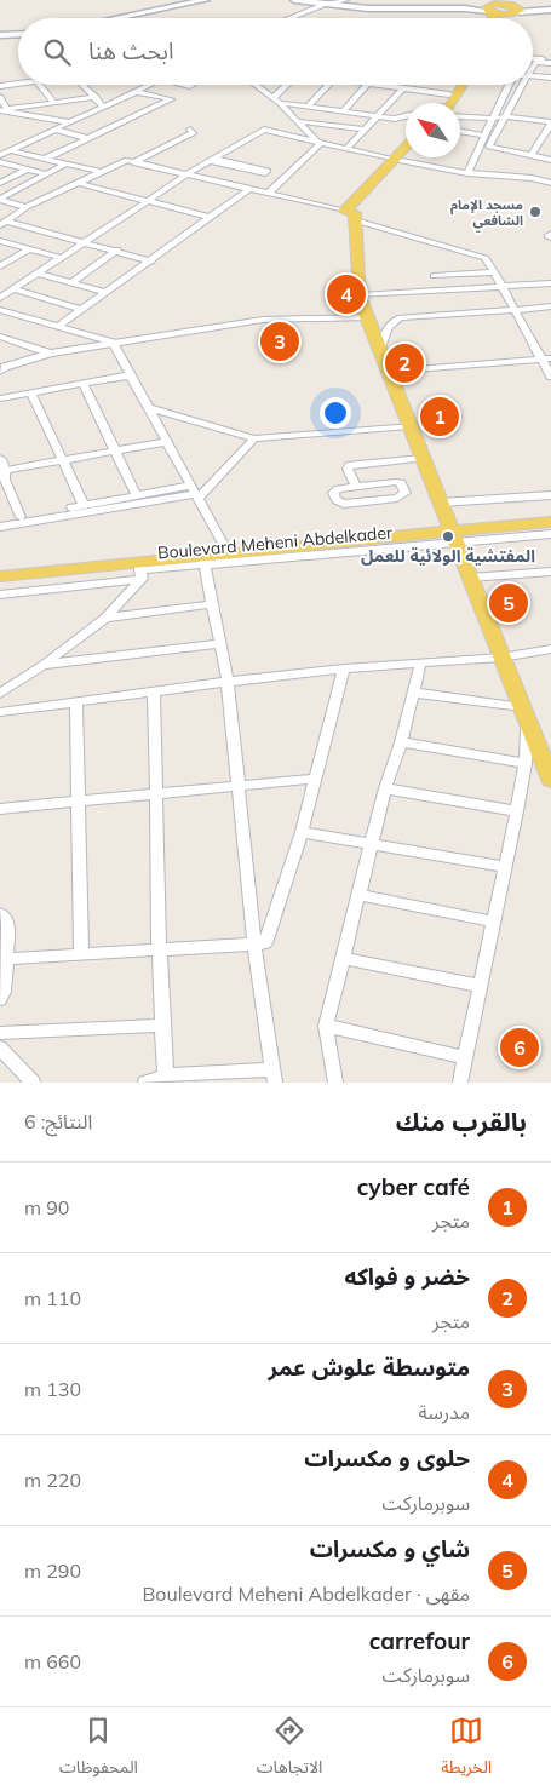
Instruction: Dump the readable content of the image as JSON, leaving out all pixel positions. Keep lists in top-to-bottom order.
{
  "streets": {
    "main road": ["Boulevard Meheni Abdelkader"]
  },
  "places": ["مسجد الإمام الشافعي", "المفتشية الولائية للعمل"],
  "north": "top left",
  "page": {
    "search": "ابحث هنا",
    "pins": [
      "4",
      "3",
      "2",
      "1",
      "5",
      "6"
    ],
    "heading": ["بالقرب منك", "النتائج: 6"],
    "list": [
      {
        "mark": "1",
        "name": "cyber café",
        "note": "متجر",
        "value": "90 m"
      },
      {
        "mark": "2",
        "name": "خضر و فواكه",
        "note": "متجر",
        "value": "110 m"
      },
      {
        "mark": "3",
        "name": "متوسطة علوش عمر",
        "note": "مدرسة",
        "value": "130 m"
      },
      {
        "mark": "4",
        "name": "حلوى و مكسرات",
        "note": "سوبرماركت",
        "value": "220 m"
      },
      {
        "mark": "5",
        "name": "شاي و مكسرات",
        "note": "مقهى · Boulevard Meheni Abdelkader",
        "value": "290 m"
      },
      {
        "mark": "6",
        "name": "carrefour",
        "note": "سوبرماركت",
        "value": "660 m"
      }
    ],
    "nav": ["الخريطة", "الاتجاهات", "المحفوظات"]
  }
}
